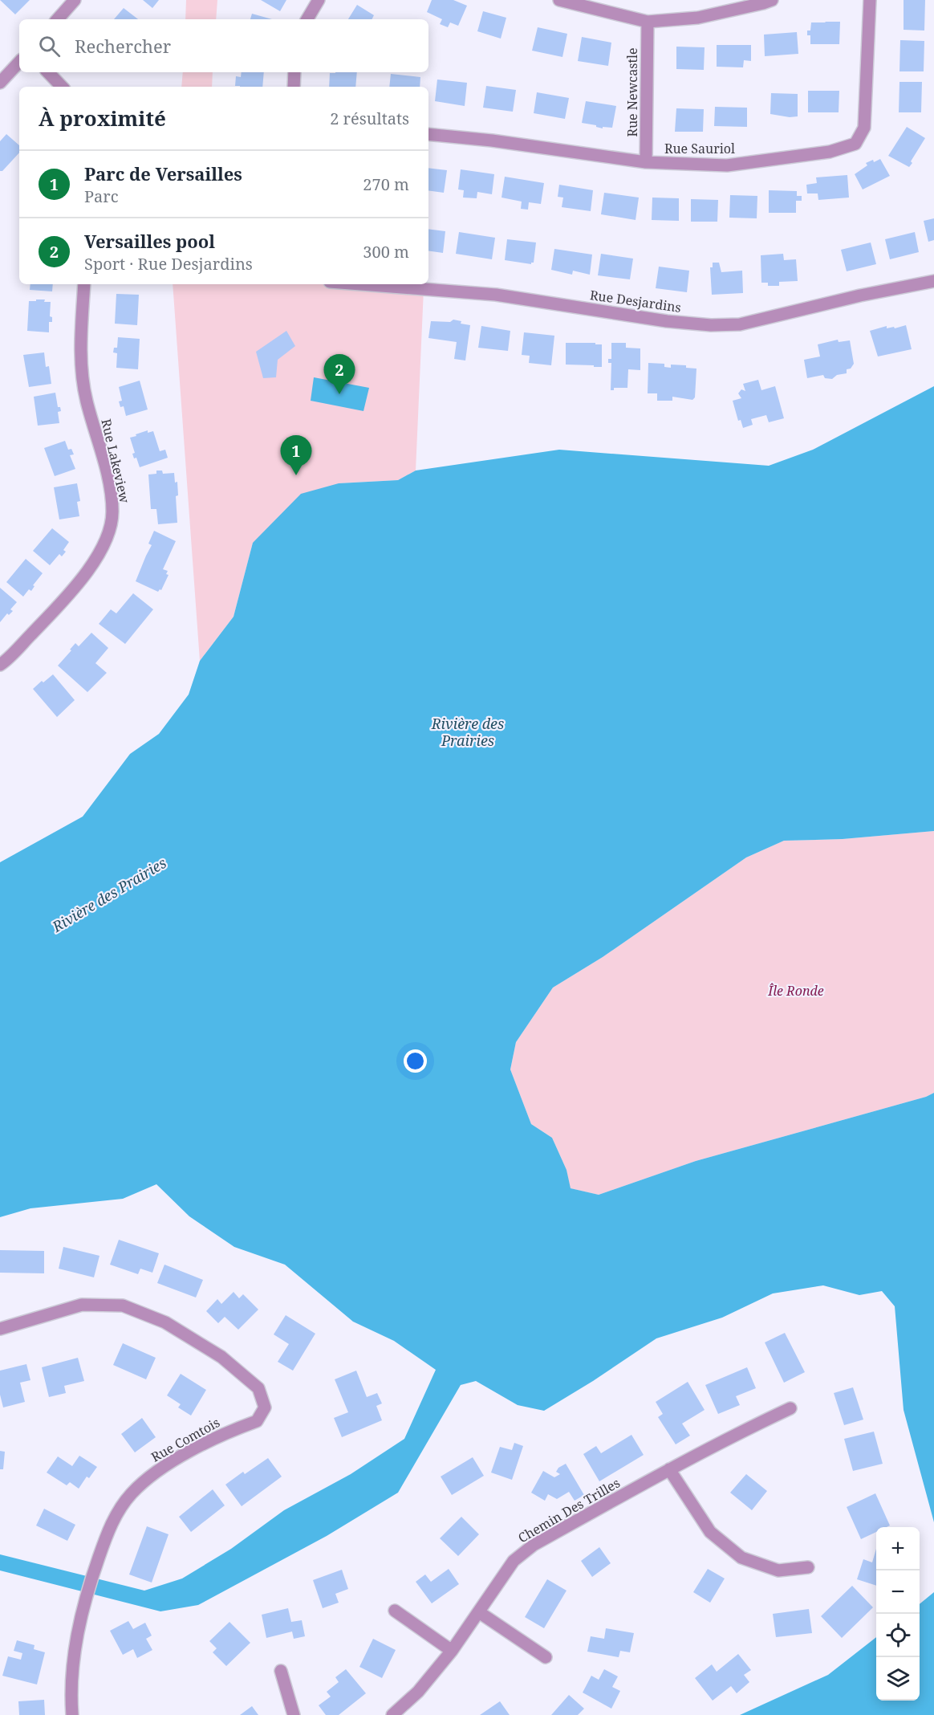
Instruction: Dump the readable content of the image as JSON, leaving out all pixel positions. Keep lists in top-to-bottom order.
{
  "streets": {
    "street": [
      "Rue Newcastle",
      "Rue Sauriol",
      "Rue Desjardins",
      "Rue Lakeview",
      "Rue Comtois",
      "Chemin Des Trilles"
    ]
  },
  "crossings": [
    ["Rue Newcastle", "Rue Sauriol"]
  ],
  "water": ["Rivière des Prairies"],
  "parks": ["Île Ronde"],
  "page": {
    "search": "Rechercher",
    "heading": ["À proximité", "2 résultats"],
    "list": [
      {
        "mark": "1",
        "name": "Parc de Versailles",
        "note": "Parc",
        "value": "270 m"
      },
      {
        "mark": "2",
        "name": "Versailles pool",
        "note": "Sport · Rue Desjardins",
        "value": "300 m"
      }
    ],
    "pins": ["2", "1"],
    "map_buttons": ["+", "−"]
  }
}
